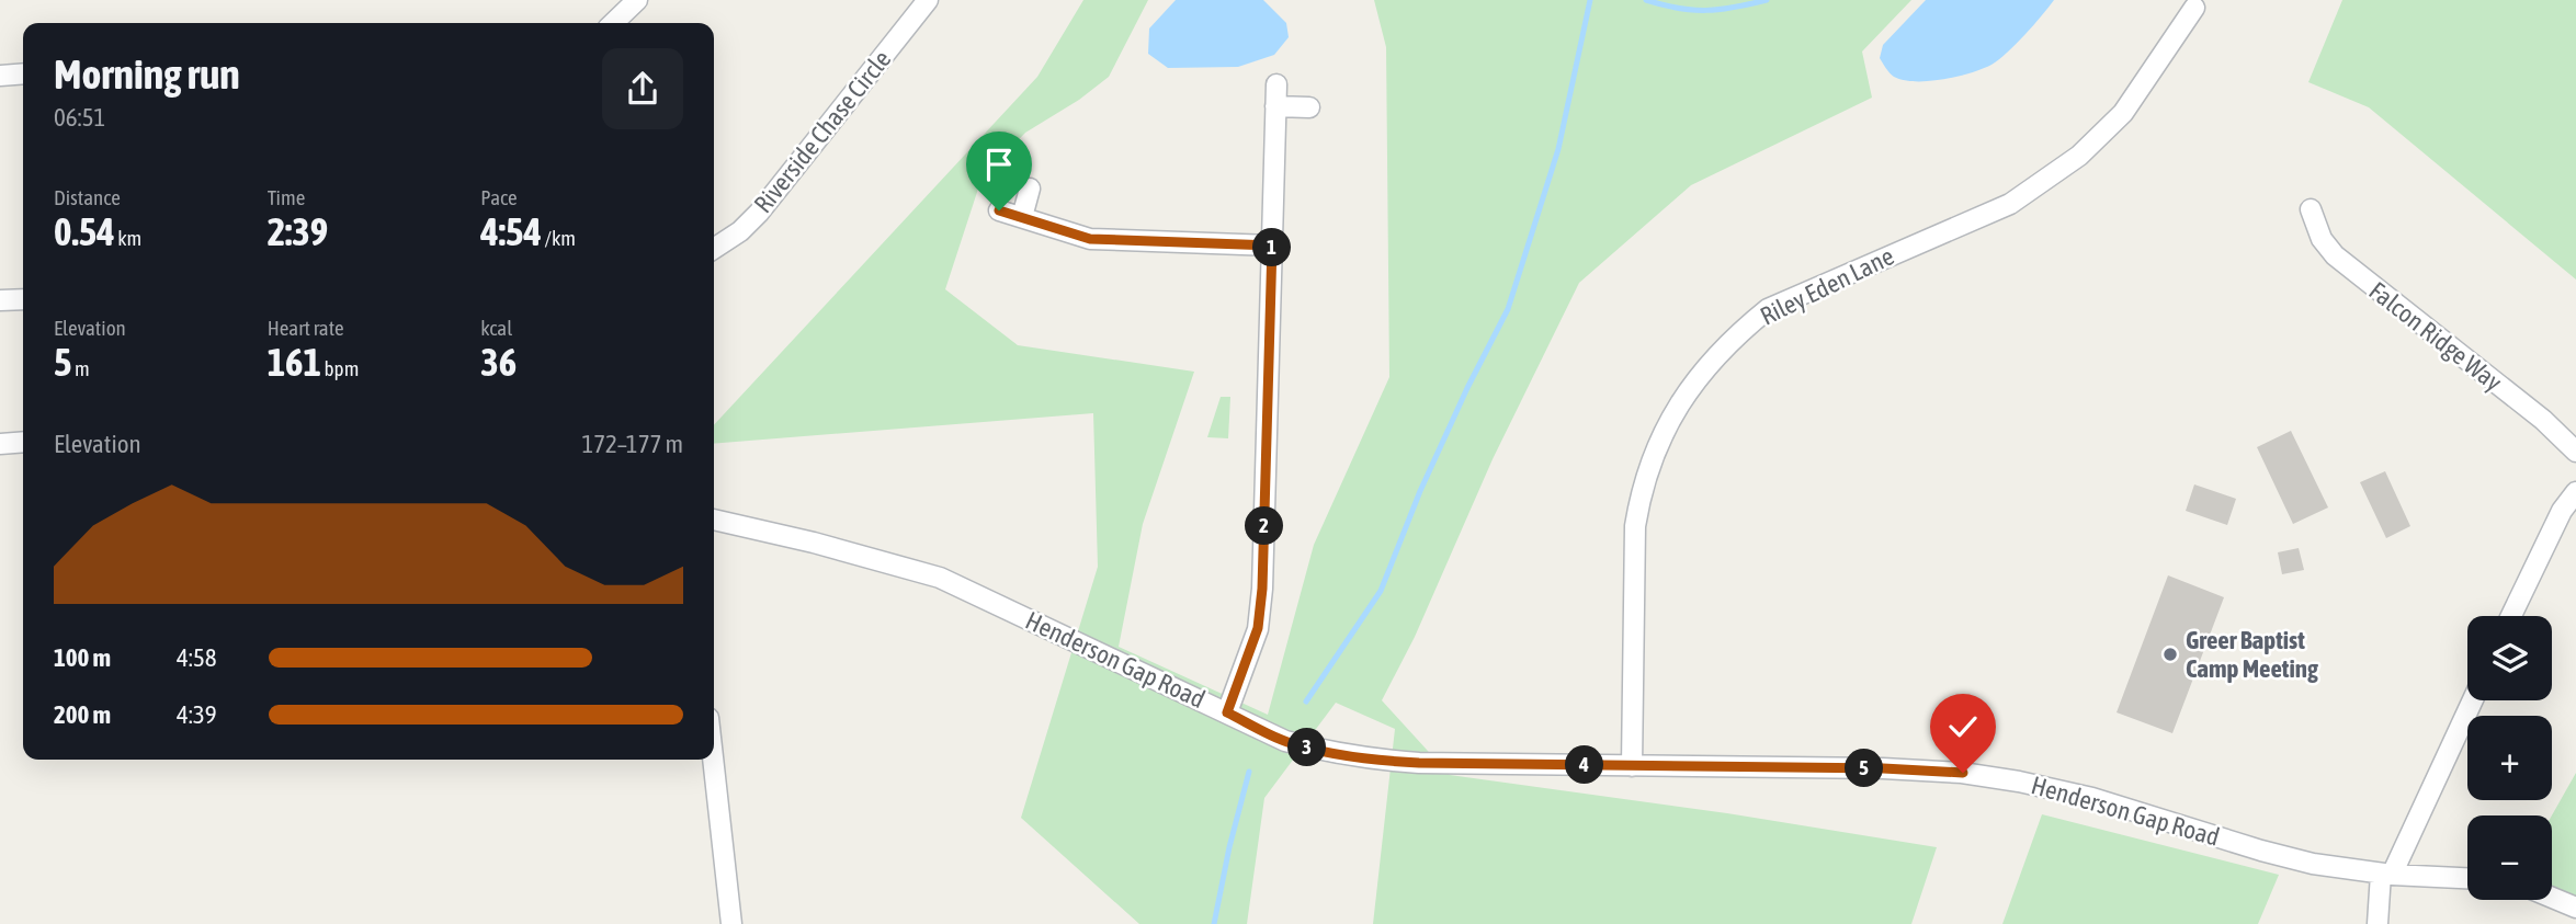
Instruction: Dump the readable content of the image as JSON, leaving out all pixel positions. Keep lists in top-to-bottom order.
{
  "streets": {
    "street": [
      "Riverside Chase Circle",
      "Riley Eden Lane",
      "Falcon Ridge Way",
      "Henderson Gap Road"
    ]
  },
  "crossings": [
    ["Riley Eden Lane", "Henderson Gap Road"]
  ],
  "places": ["Greer Baptist Camp Meeting"],
  "page": {
    "heading": ["Morning run", "06:51"],
    "stats": [
      ["Distance", "0.54 km"],
      ["Time", "2:39"],
      ["Pace", "4:54 /km"],
      ["Elevation", "5 m"],
      ["Heart rate", "161 bpm"],
      ["kcal", "36"]
    ],
    "pins": [
      "1",
      "2",
      "3",
      "4",
      "5"
    ],
    "chart": ["Elevation", "172–177 m"],
    "map_buttons": ["+", "−"],
    "list": [
      {
        "name": "100 m",
        "note": "4:58"
      },
      {
        "name": "200 m",
        "note": "4:39"
      }
    ]
  }
}
